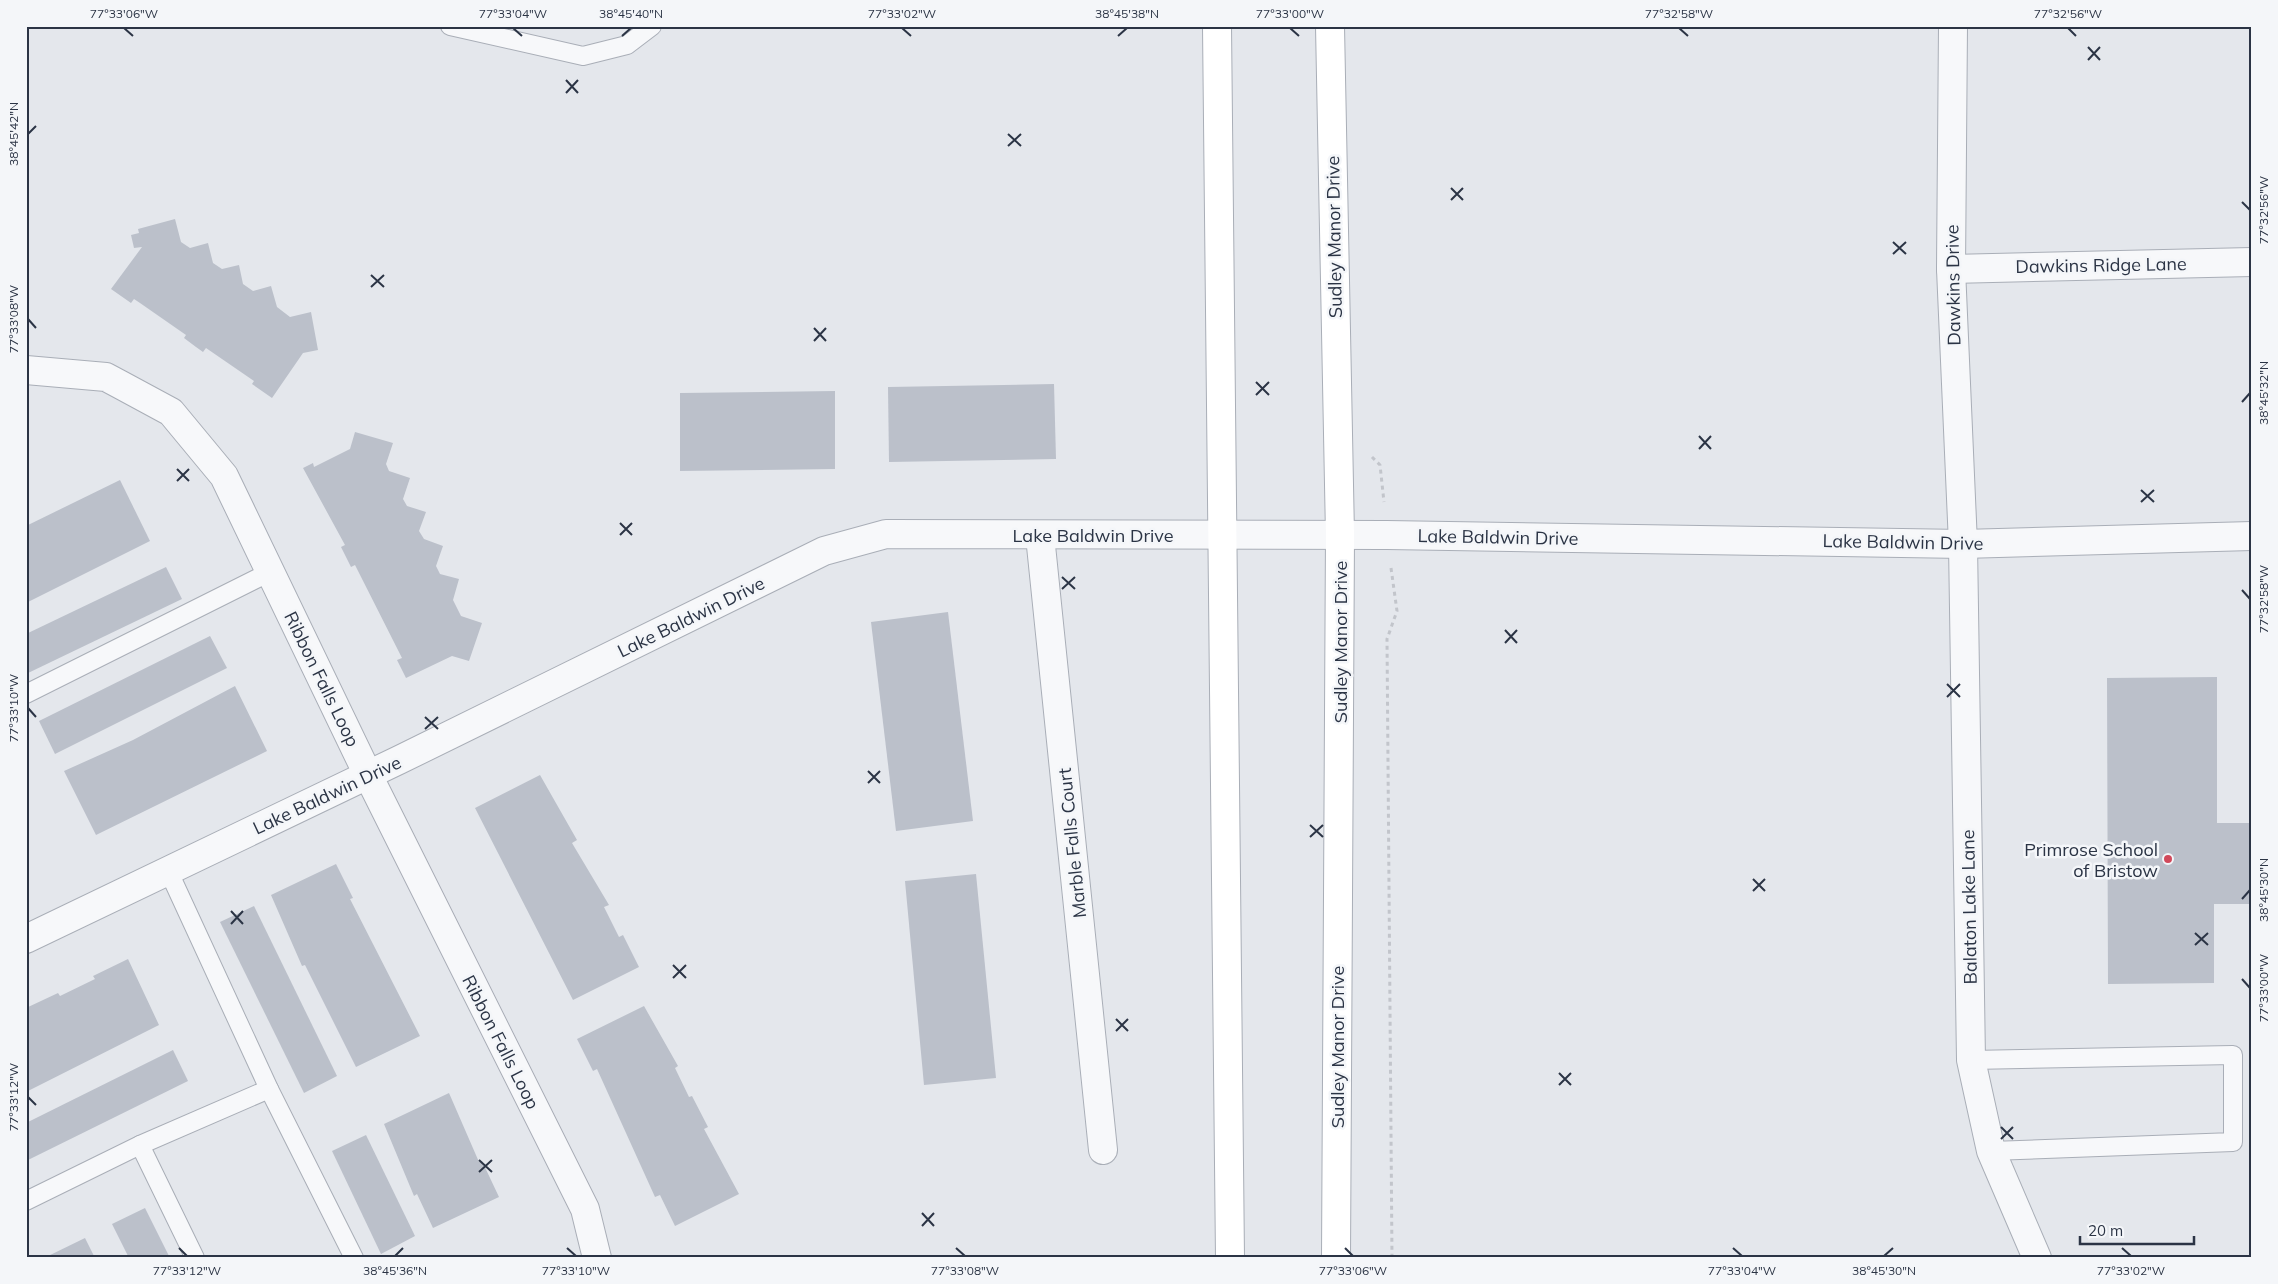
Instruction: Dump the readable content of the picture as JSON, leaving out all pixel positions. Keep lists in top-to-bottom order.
{
  "streets": {
    "main road": ["Sudley Manor Drive"],
    "street": [
      "Dawkins Ridge Lane",
      "Dawkins Drive",
      "Lake Baldwin Drive",
      "Ribbon Falls Loop",
      "Marble Falls Court",
      "Balaton Lake Lane"
    ]
  },
  "crossings": [
    ["Sudley Manor Drive", "Lake Baldwin Drive"],
    ["Dawkins Ridge Lane", "Dawkins Drive"],
    ["Dawkins Drive", "Lake Baldwin Drive"],
    ["Dawkins Drive", "Balaton Lake Lane"],
    ["Lake Baldwin Drive", "Ribbon Falls Loop"],
    ["Lake Baldwin Drive", "Marble Falls Court"],
    ["Lake Baldwin Drive", "Balaton Lake Lane"]
  ],
  "places": ["Primrose School of Bristow"],
  "scale_bar": "20 m",
  "coordinates": [
    "77°33'06\"W",
    "77°33'04\"W",
    "38°45'40\"N",
    "77°33'02\"W",
    "38°45'38\"N",
    "77°33'00\"W",
    "77°32'58\"W",
    "77°32'56\"W",
    "38°45'42\"N",
    "77°33'08\"W",
    "38°45'32\"N",
    "77°33'10\"W",
    "38°45'30\"N",
    "77°33'12\"W",
    "38°45'36\"N"
  ]
}
